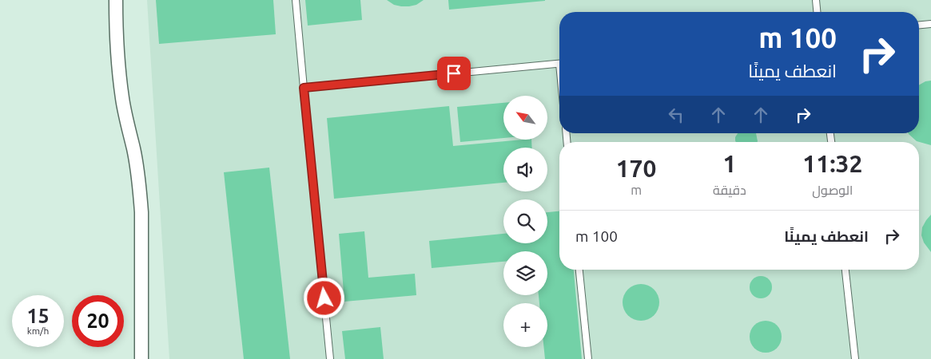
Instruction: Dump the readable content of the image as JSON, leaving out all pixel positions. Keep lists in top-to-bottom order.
{
  "north": "top left",
  "page": {
    "turn": ["100 m", "انعطف يمينًا"],
    "map_buttons": "+",
    "eta": [
      "11:32",
      "الوصول",
      "1",
      "دقيقة",
      "170",
      "m"
    ],
    "list": [
      {
        "name": "انعطف يمينًا",
        "value": "100 m"
      }
    ],
    "speed": "15 km/h",
    "limit": "20"
  }
}
